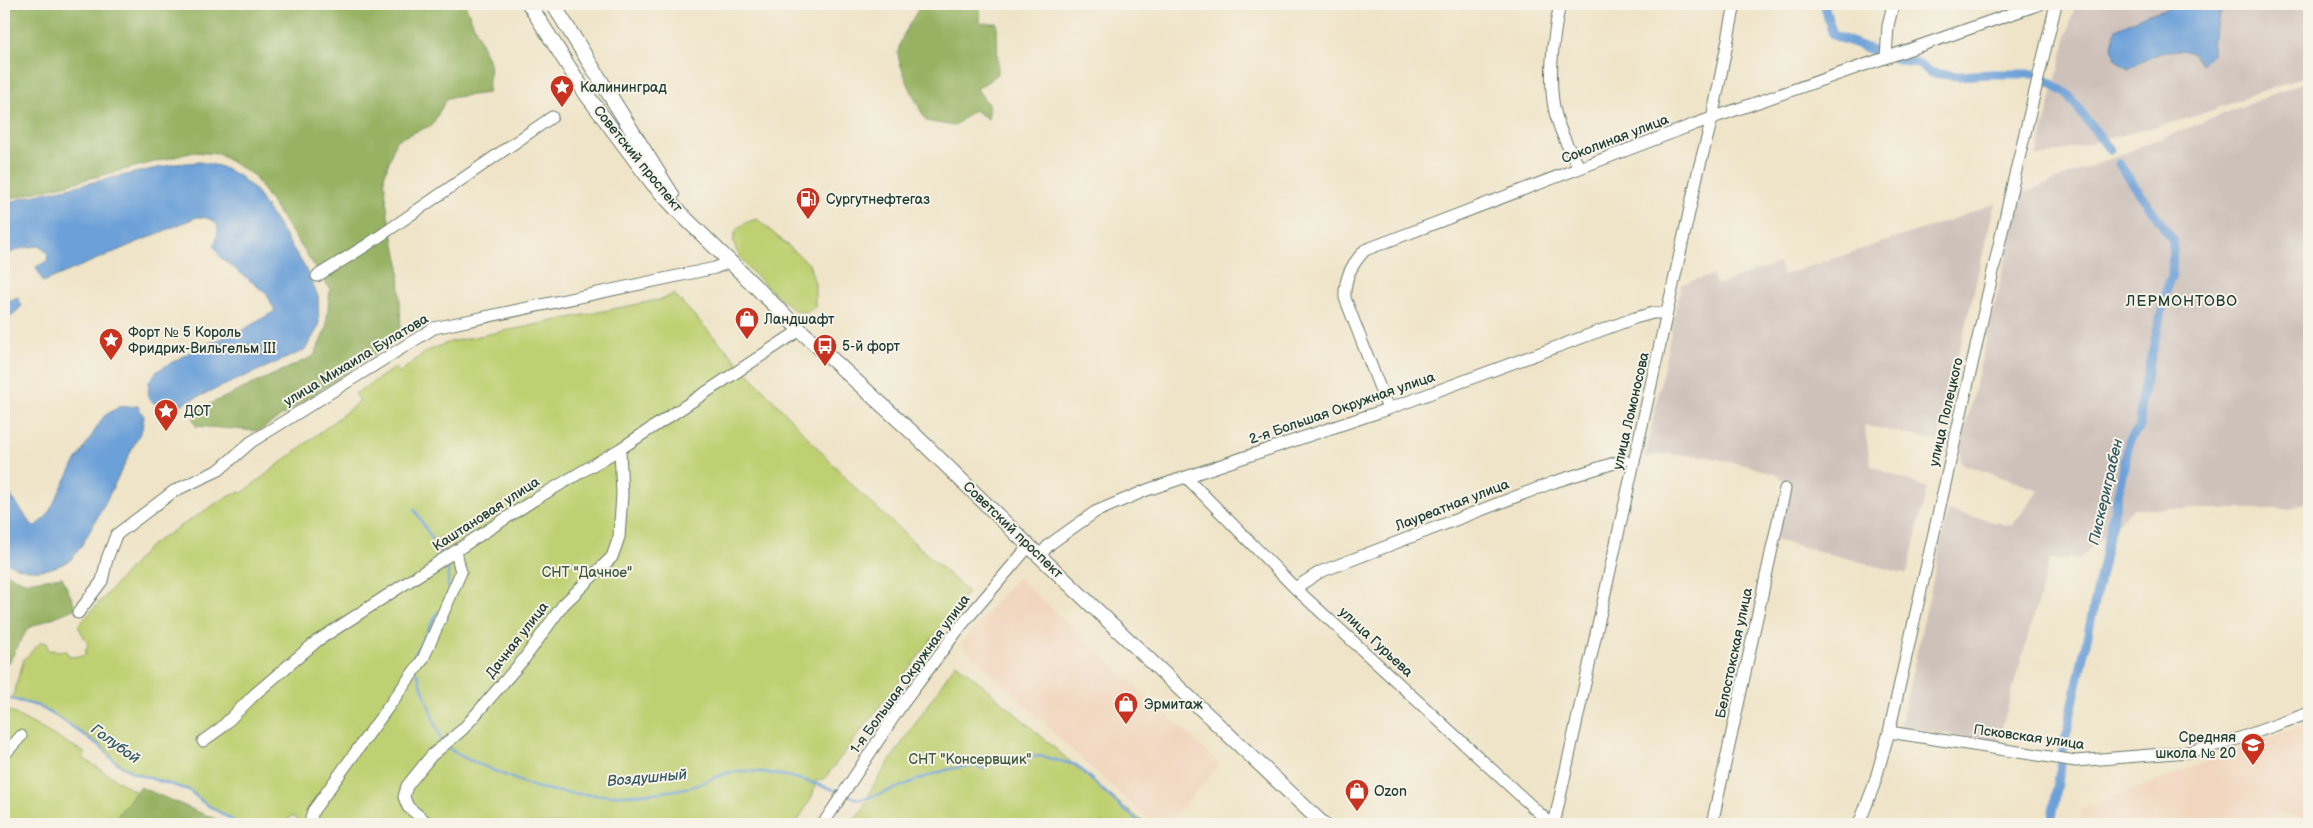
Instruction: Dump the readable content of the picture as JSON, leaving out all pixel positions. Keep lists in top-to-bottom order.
{
  "streets": {
    "main road": ["Советский проспект"],
    "street": [
      "Соколиная улица",
      "улица Михаила Булатова",
      "2-я Большая Окружная улица",
      "улица Ломоносова",
      "улица Полецкого",
      "Лауреатная улица",
      "Каштановая улица",
      "Дачная улица",
      "улица Гурьева",
      "Белостокская улица",
      "1-я Большая Окружная улица",
      "Псковская улица"
    ]
  },
  "crossings": [
    ["Соколиная улица", "2-я Большая Окружная улица"],
    ["Соколиная улица", "улица Ломоносова"],
    ["Советский проспект", "улица Михаила Булатова"],
    ["Советский проспект", "2-я Большая Окружная улица"],
    ["Советский проспект", "Каштановая улица"],
    ["Советский проспект", "1-я Большая Окружная улица"],
    ["2-я Большая Окружная улица", "улица Ломоносова"],
    ["2-я Большая Окружная улица", "улица Гурьева"],
    ["улица Ломоносова", "улица Гурьева"],
    ["улица Полецкого", "Псковская улица"],
    ["Лауреатная улица", "улица Гурьева"],
    ["Каштановая улица", "Дачная улица"]
  ],
  "districts": ["ЛЕРМОНТОВО"],
  "water": ["Пискериграбен", "Голубой", "Воздушный"],
  "parks": ["СНТ \"Дачное\"", "СНТ \"Консервщик\""],
  "places": {
    "place": ["Калининград", "Форт № 5 Король Фридрих-Вильгельм III", "ДОТ"],
    "fuel station": ["Сургутнефтегаз"],
    "shop": ["Ландшафт", "Эрмитаж", "Ozon"],
    "bus stop": ["5-й форт"],
    "school or university": ["Средняя школа № 20"]
  }
}
